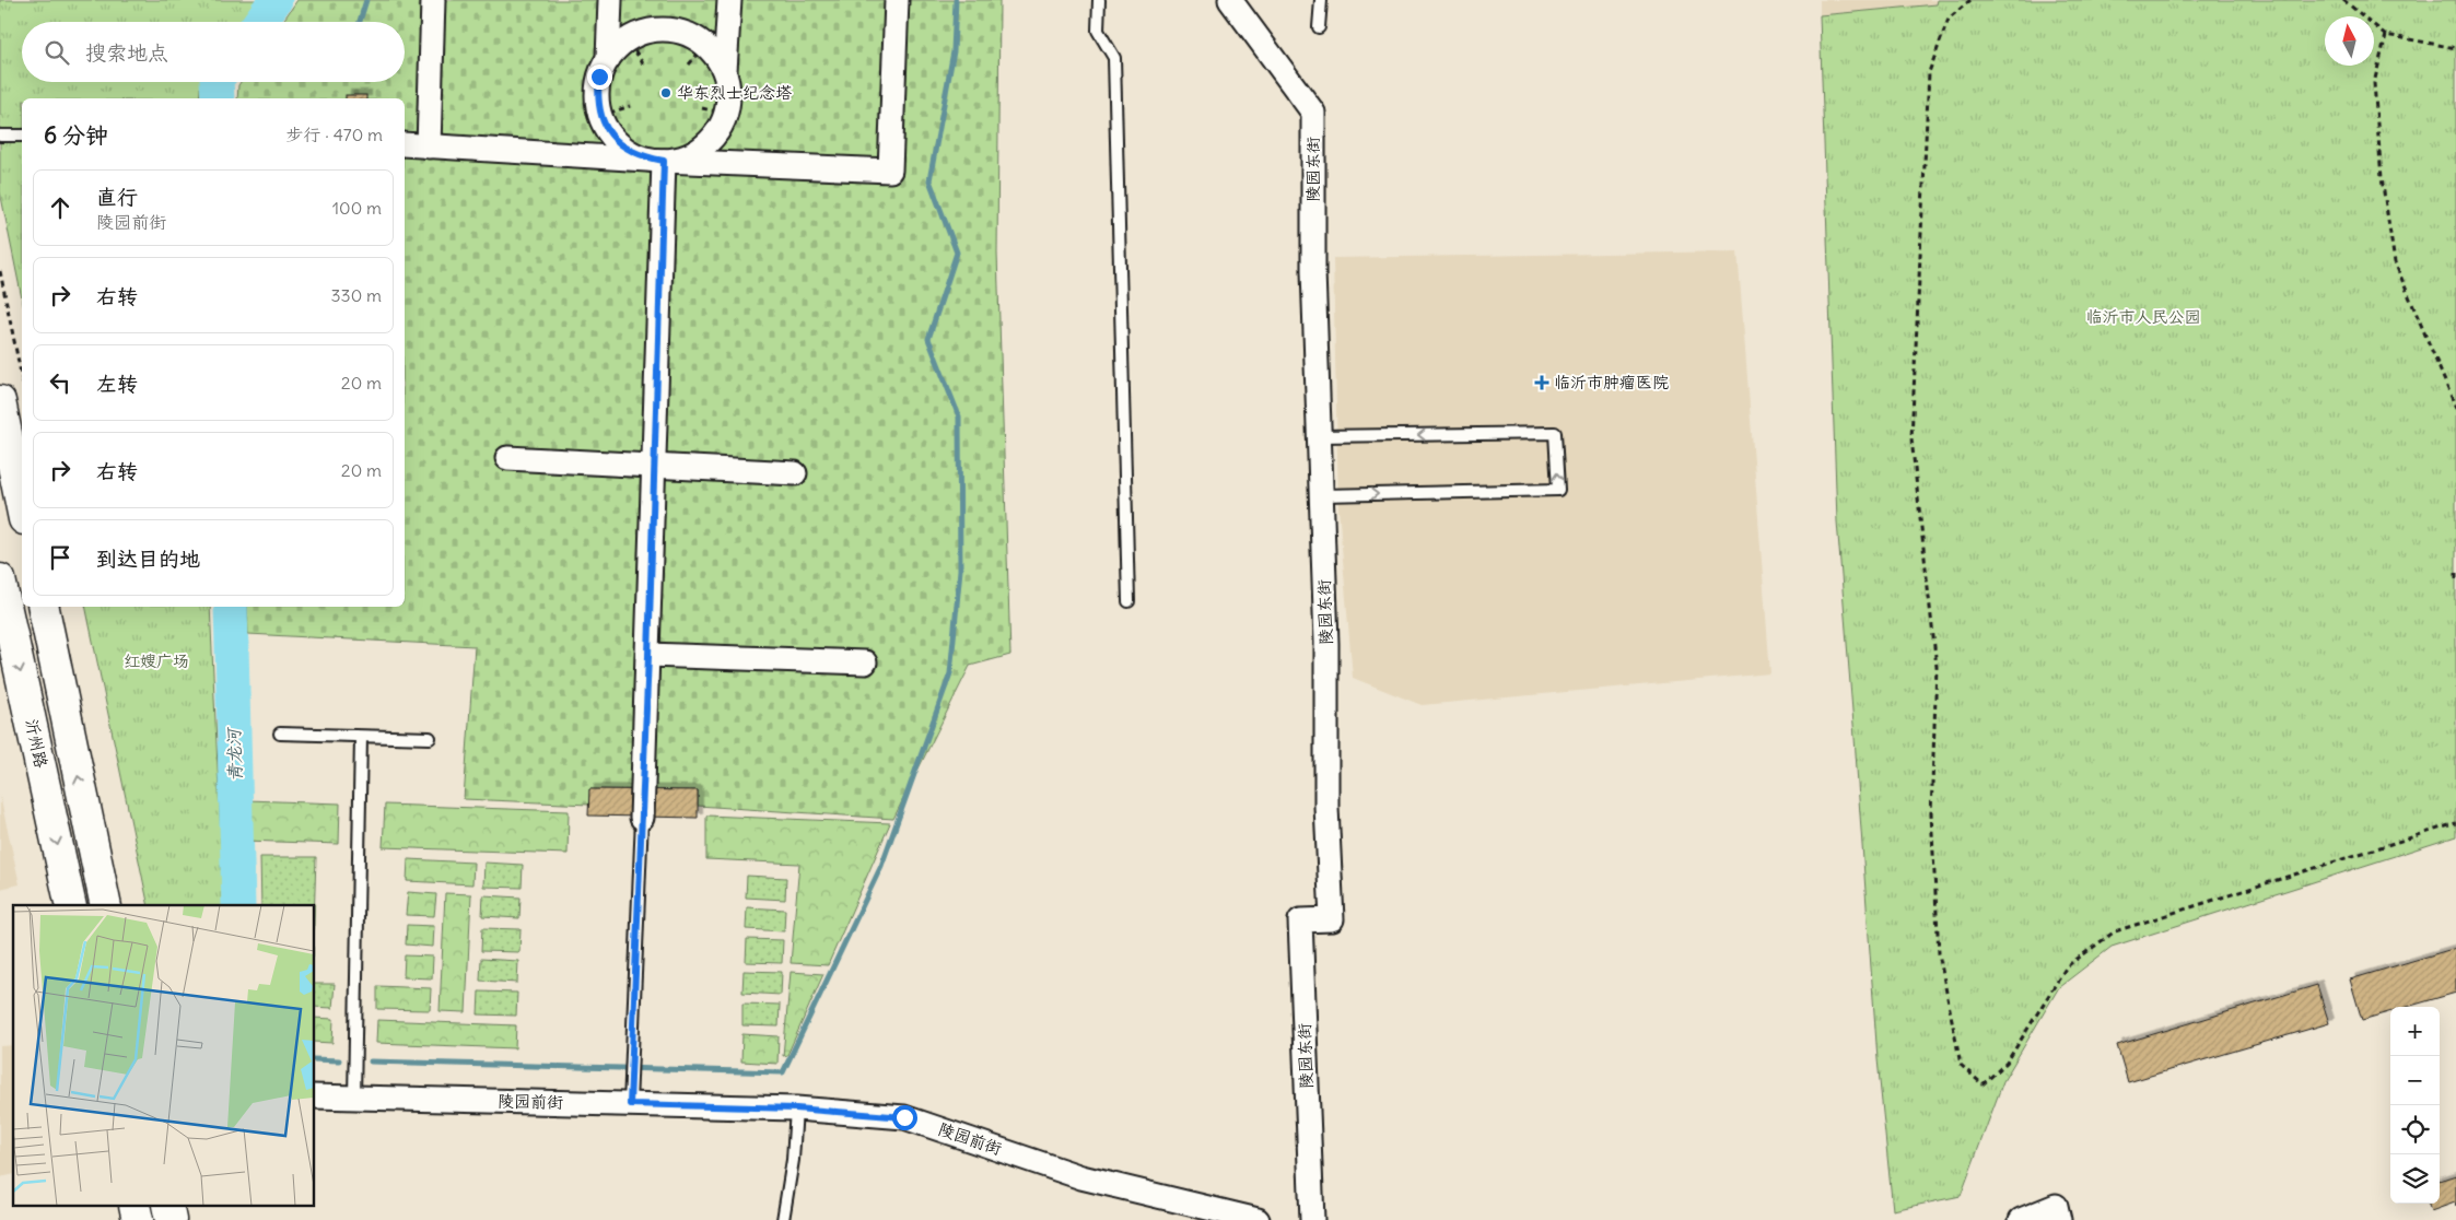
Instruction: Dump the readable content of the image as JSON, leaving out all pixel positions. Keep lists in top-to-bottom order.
{
  "streets": {
    "main road": ["沂州路"],
    "street": ["陵园东街", "陵园前街"]
  },
  "water": ["青龙河"],
  "parks": ["临沂市人民公园", "红嫂广场"],
  "places": {
    "other": ["华东烈士纪念塔"],
    "health": ["临沂市肿瘤医院"]
  },
  "north": "top",
  "page": {
    "search": "搜索地点",
    "heading": ["6 分钟", "步行 · 470 m"],
    "list": [
      ["直行", "陵园前街", "100 m"],
      ["右转", "330 m"],
      ["左转", "20 m"],
      ["右转", "20 m"],
      "到达目的地"
    ],
    "map_buttons": ["+", "−"]
  }
}
